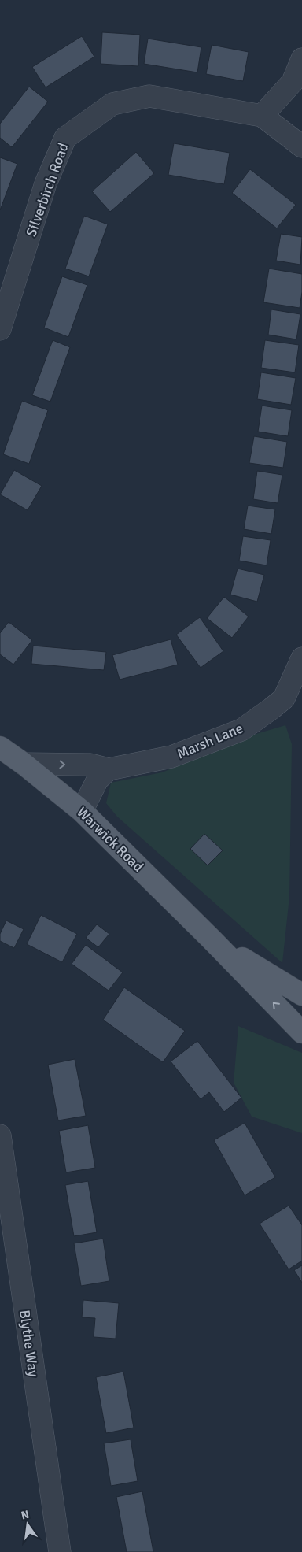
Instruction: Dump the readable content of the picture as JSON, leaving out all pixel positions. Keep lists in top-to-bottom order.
{
  "streets": {
    "main road": ["Warwick Road"],
    "street": ["Silverbirch Road", "Marsh Lane", "Blythe Way"]
  },
  "crossings": [
    ["Marsh Lane", "Warwick Road"]
  ],
  "north": "top"
}
